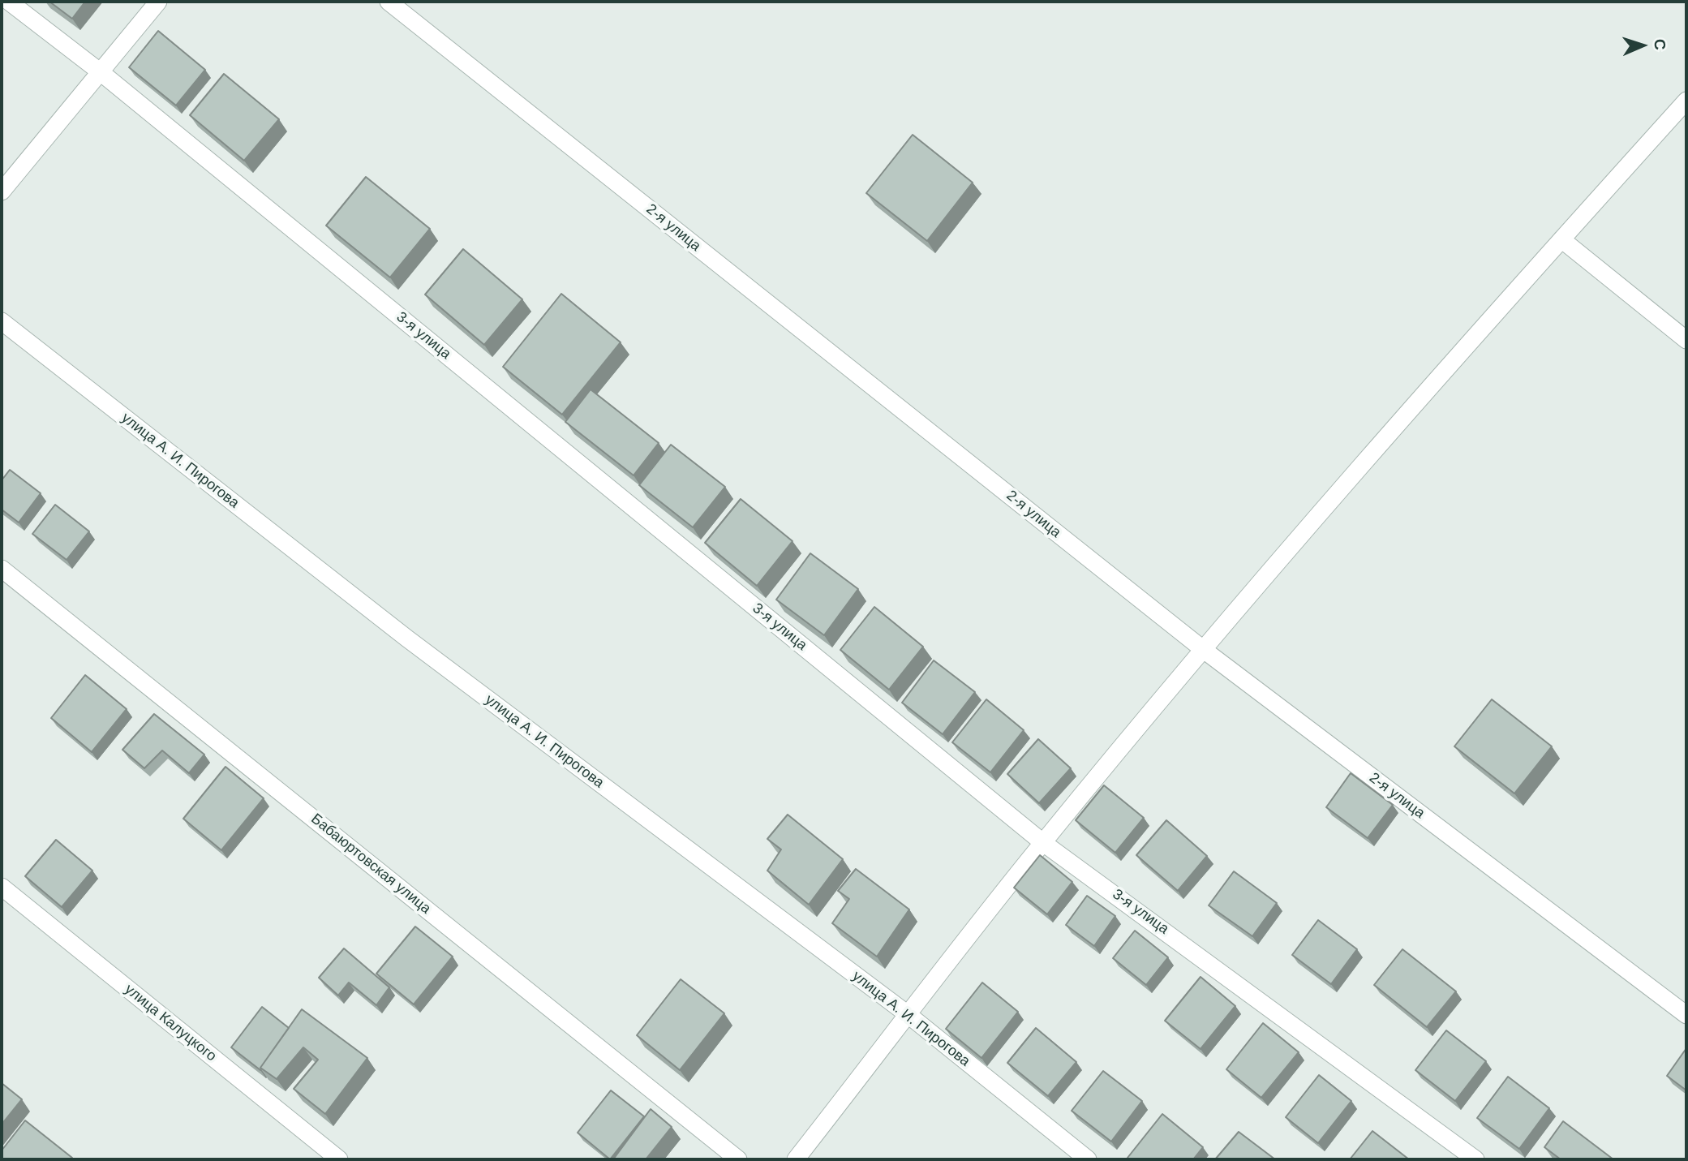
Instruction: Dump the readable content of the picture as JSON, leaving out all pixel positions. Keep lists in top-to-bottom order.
{
  "streets": {
    "street": [
      "2-я улица",
      "3-я улица",
      "улица А. И. Пирогова",
      "Бабаюртовская улица",
      "улица Калуцкого"
    ]
  },
  "north": "right"
}
